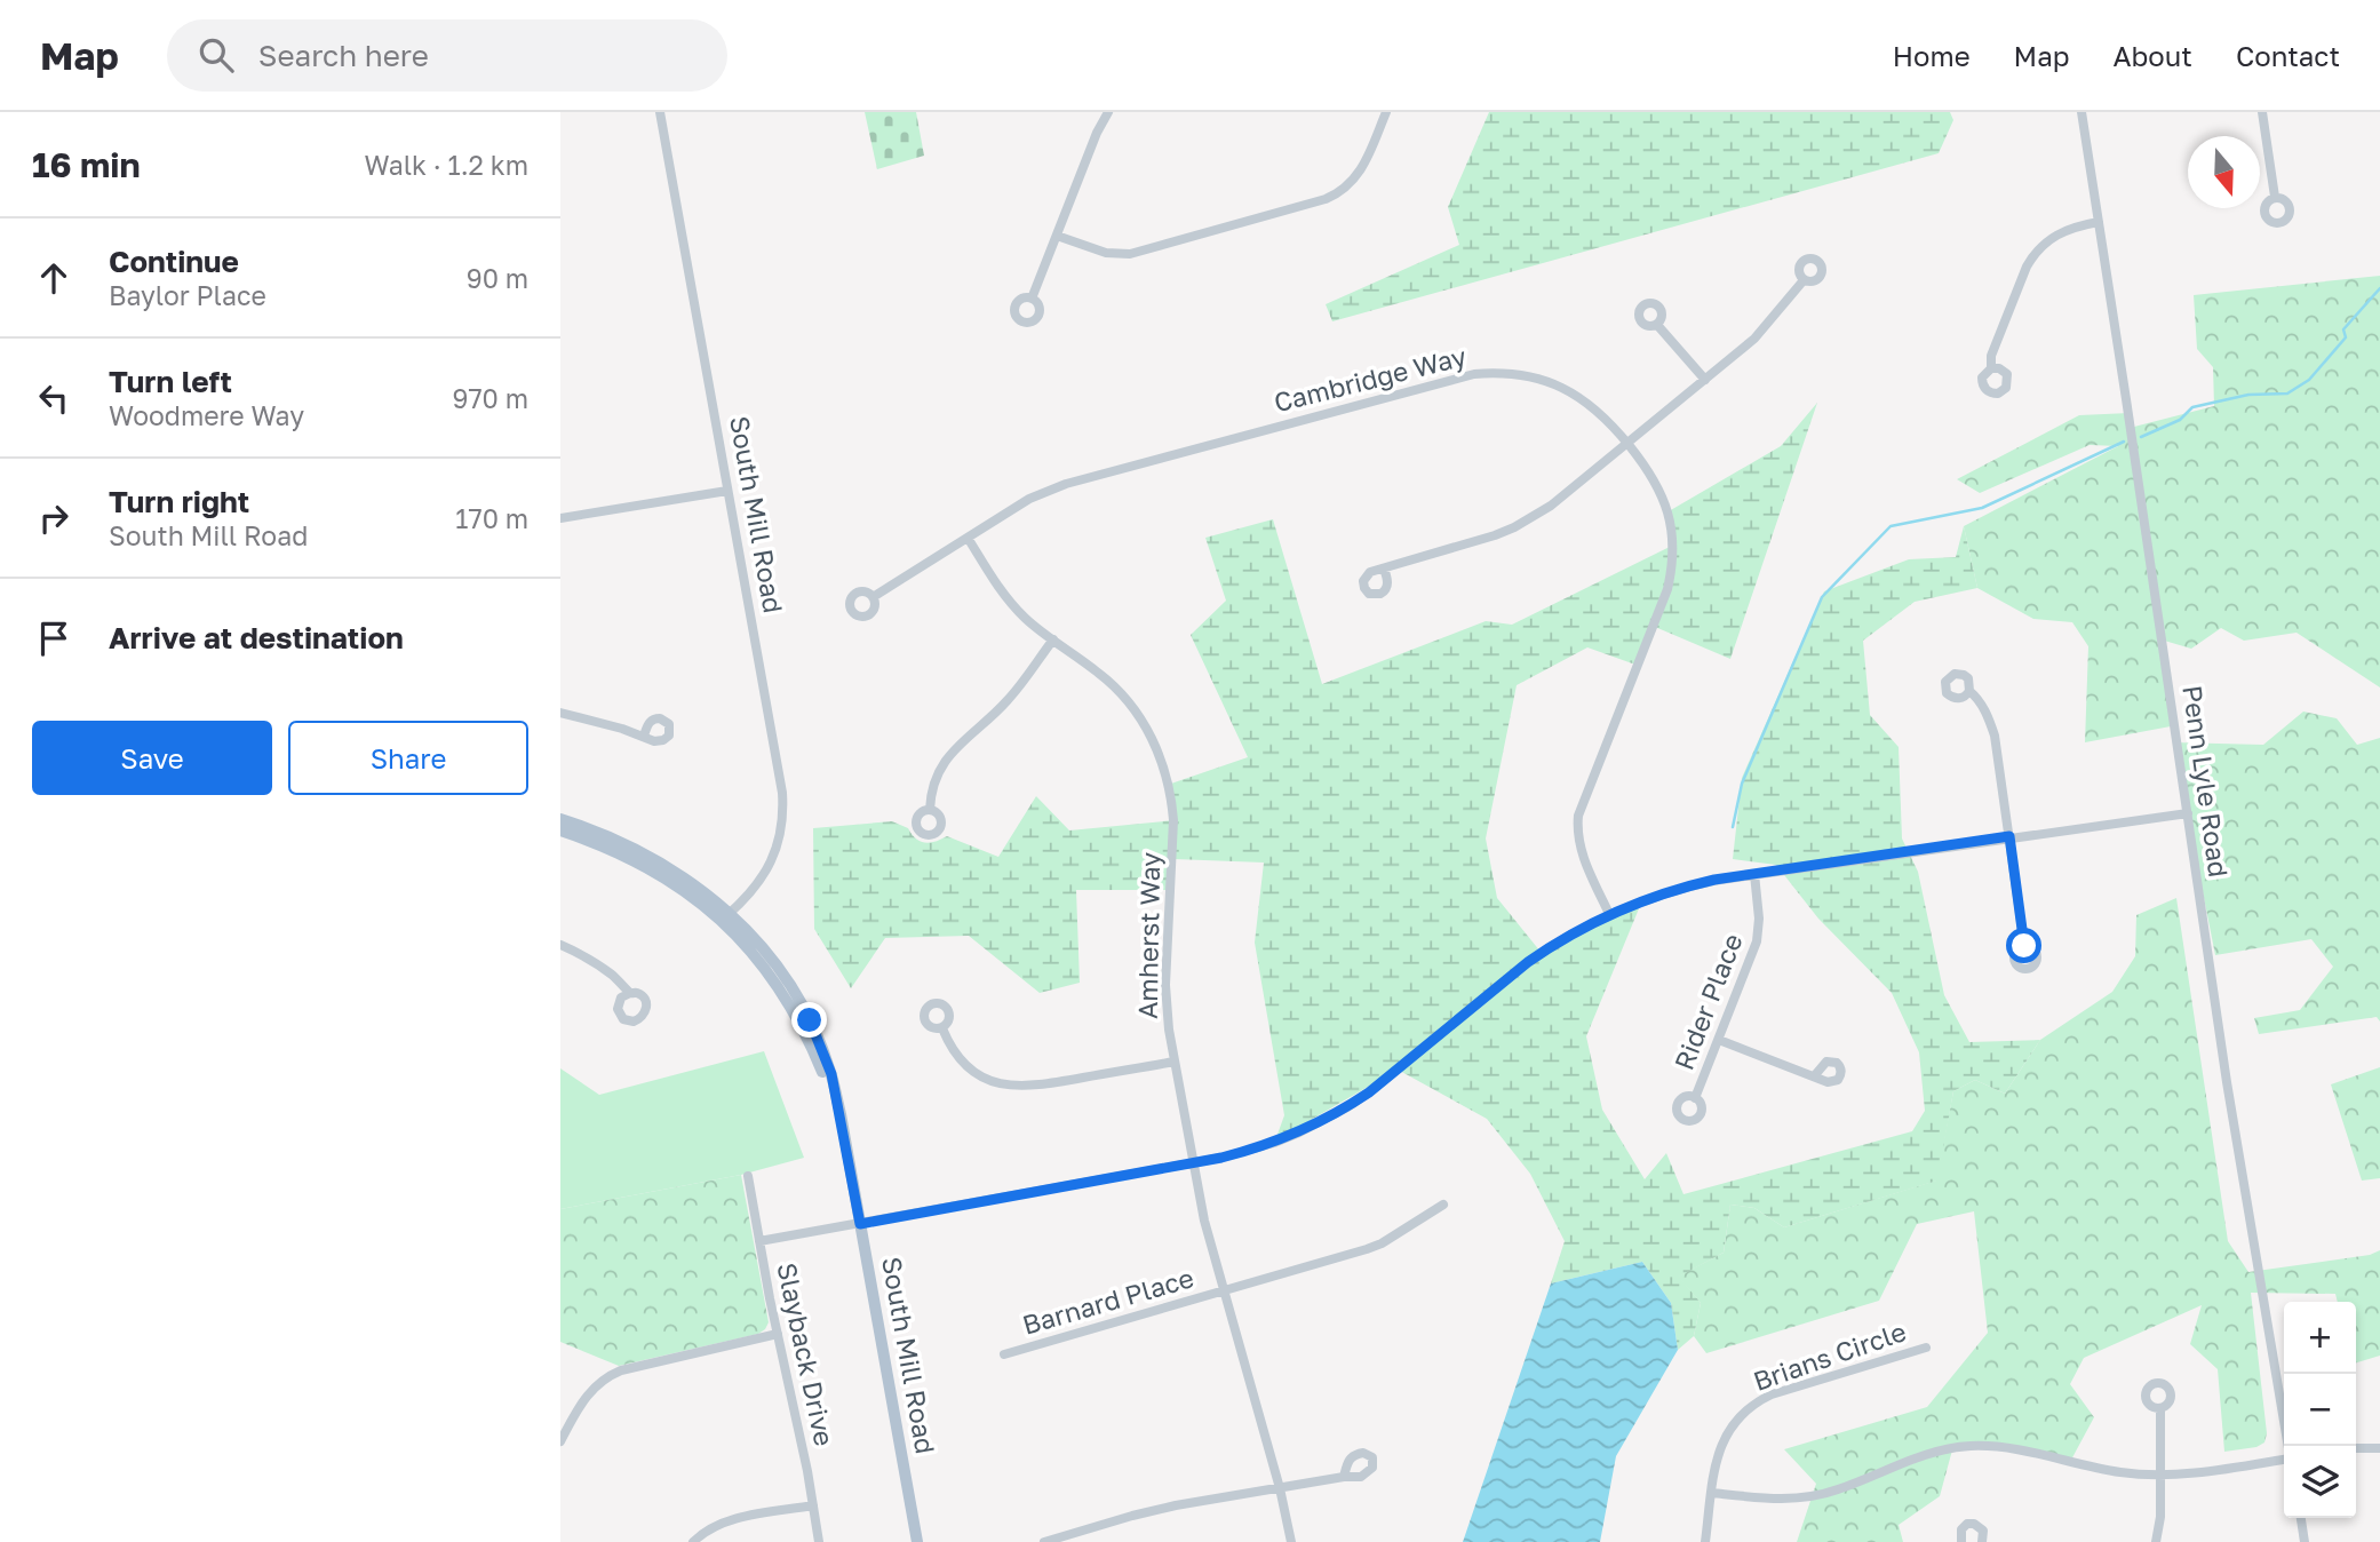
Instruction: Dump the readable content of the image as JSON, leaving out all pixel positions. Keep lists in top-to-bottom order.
{
  "streets": {
    "main road": ["South Mill Road"],
    "street": [
      "Cambridge Way",
      "Penn Lyle Road",
      "Amherst Way",
      "Rider Place",
      "Barnard Place",
      "Slayback Drive",
      "Brians Circle"
    ]
  },
  "crossings": [
    ["Cambridge Way", "Amherst Way"],
    ["Amherst Way", "Barnard Place"]
  ],
  "north": "bottom",
  "page": {
    "header": "Map",
    "search": "Search here",
    "nav": [
      "Home",
      "Map",
      "About",
      "Contact"
    ],
    "heading": ["16 min", "Walk · 1.2 km"],
    "list": [
      ["Continue", "Baylor Place", "90 m"],
      ["Turn left", "Woodmere Way", "970 m"],
      ["Turn right", "South Mill Road", "170 m"],
      "Arrive at destination"
    ],
    "buttons": ["Save", "Share"],
    "map_buttons": ["+", "−"]
  }
}
